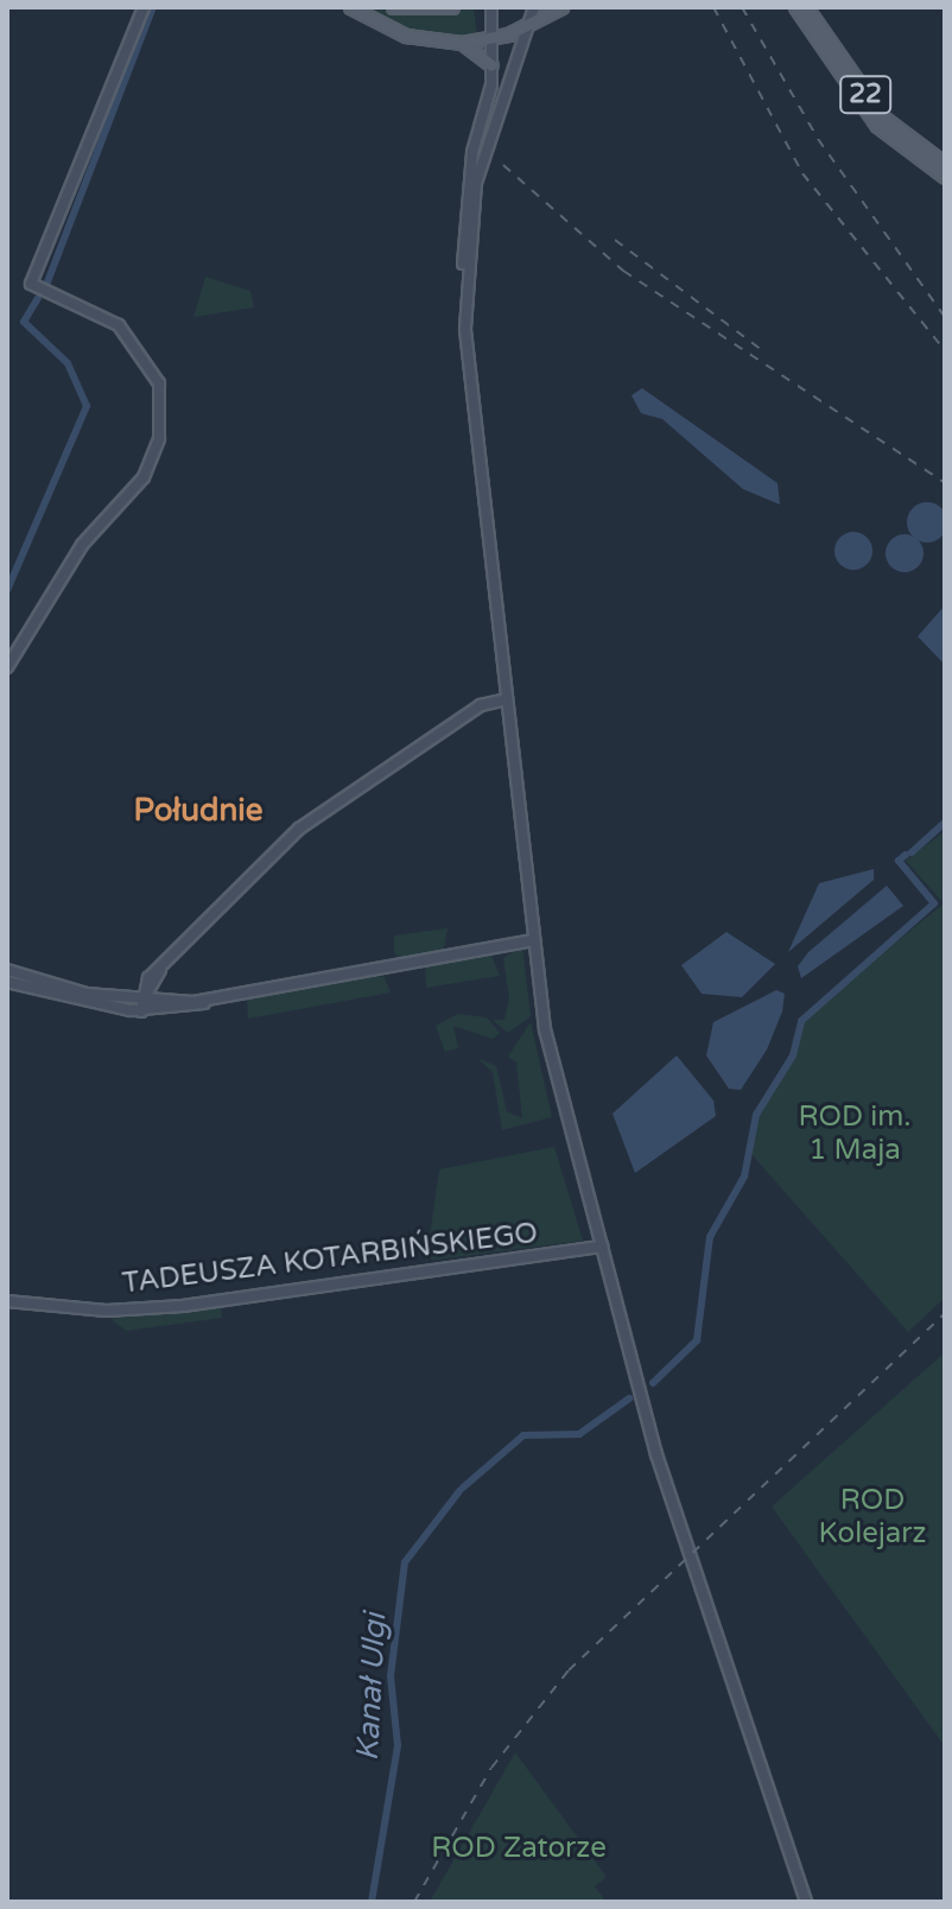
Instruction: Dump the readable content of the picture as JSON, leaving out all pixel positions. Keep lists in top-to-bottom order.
{
  "streets": {
    "main road": ["22"],
    "street": ["TADEUSZA KOTARBIŃSKIEGO"]
  },
  "districts": ["Południe"],
  "water": ["Kanał Ulgi"],
  "parks": ["ROD im. 1 Maja", "ROD Kolejarz", "ROD Zatorze"]
}
